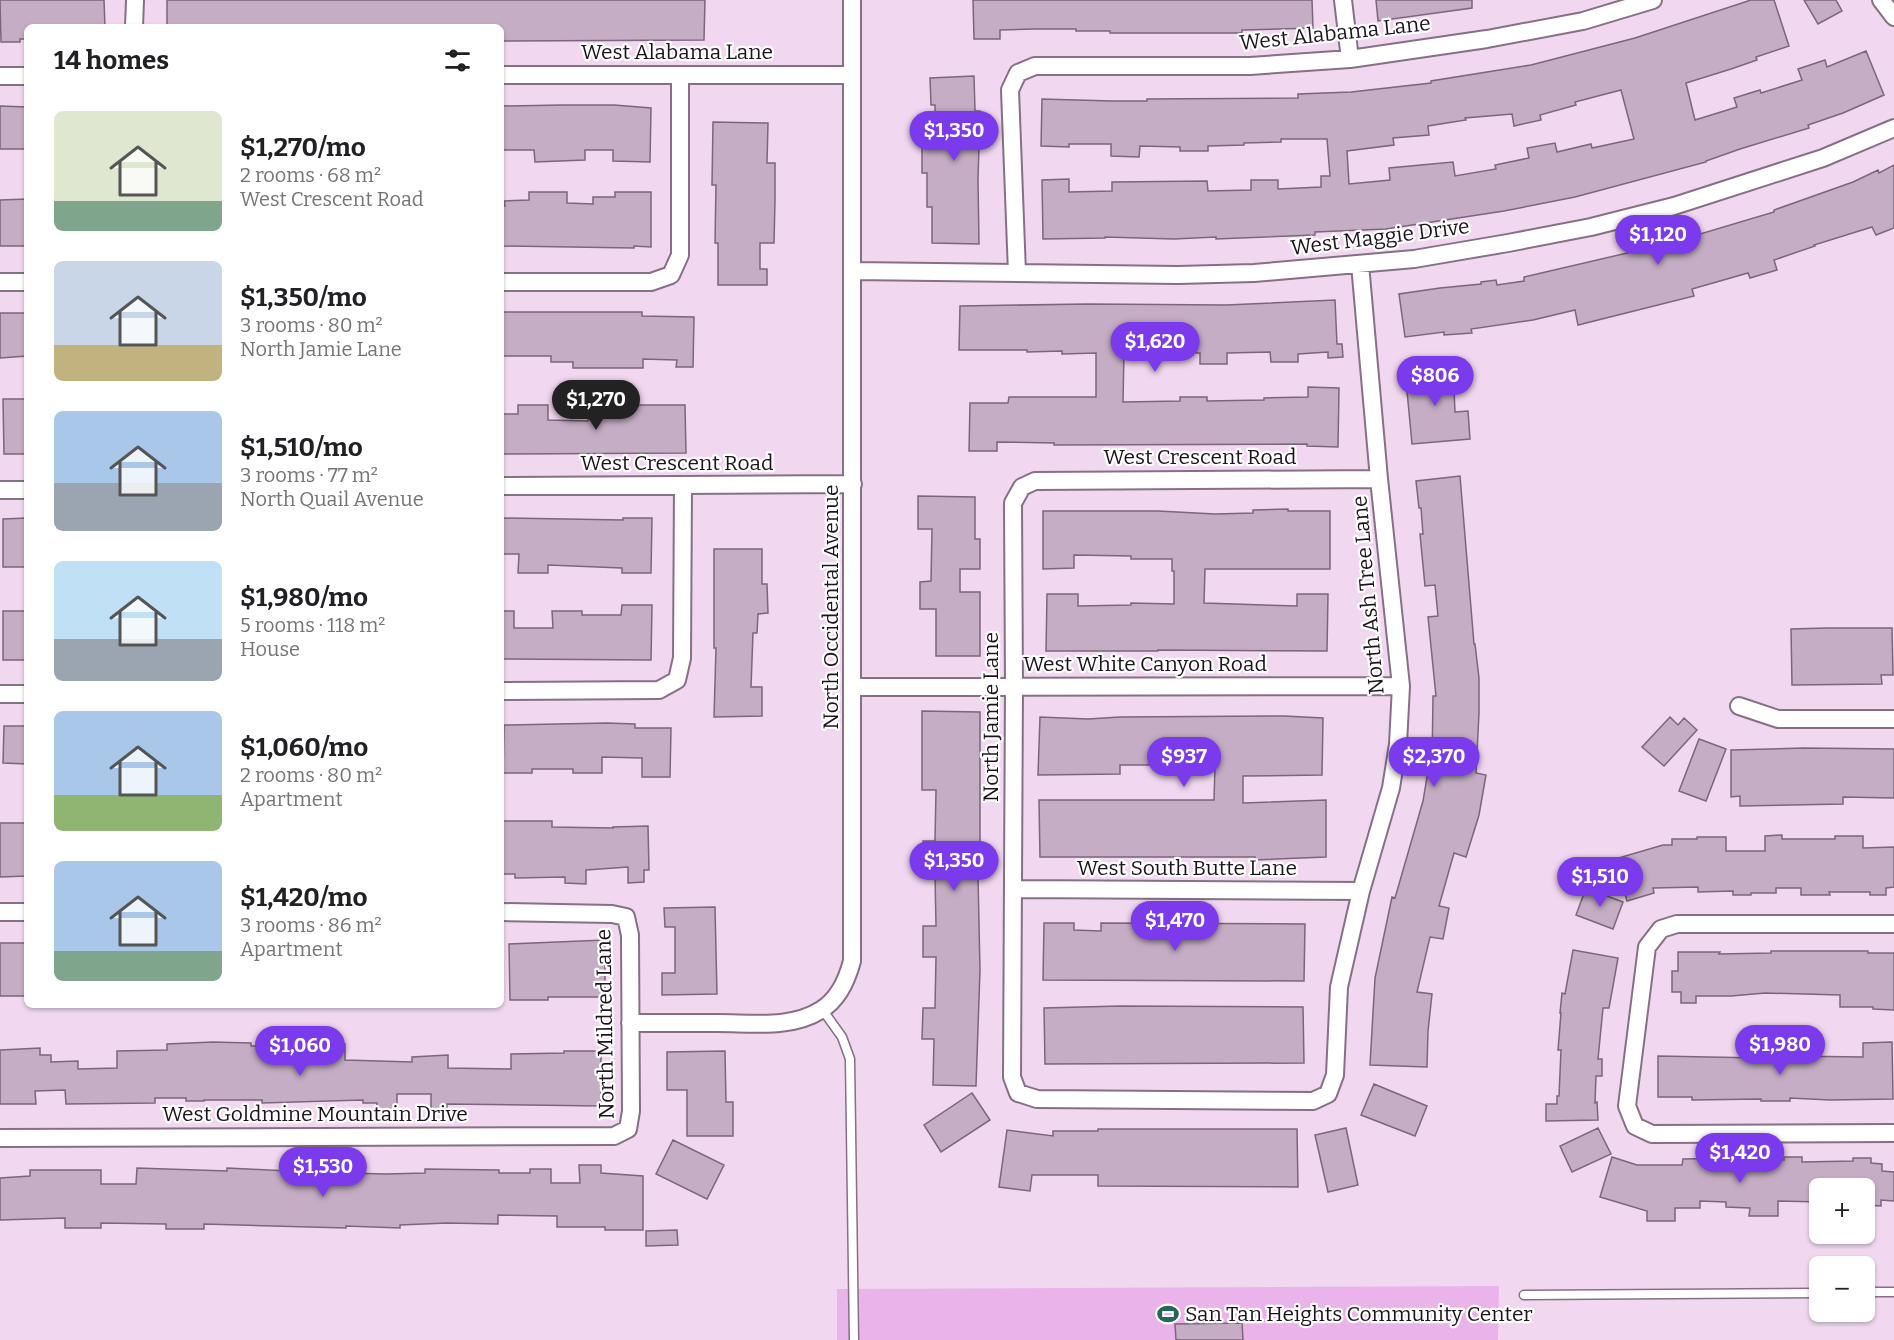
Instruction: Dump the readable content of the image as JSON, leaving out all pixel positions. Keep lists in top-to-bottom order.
{
  "streets": {
    "street": [
      "West Alabama Lane",
      "West Maggie Drive",
      "West Crescent Road",
      "North Ash Tree Lane",
      "North Occidental Avenue",
      "West White Canyon Road",
      "North Jamie Lane",
      "West South Butte Lane",
      "North Mildred Lane",
      "West Goldmine Mountain Drive"
    ]
  },
  "crossings": [
    ["West Alabama Lane", "West Maggie Drive"],
    ["West Alabama Lane", "North Occidental Avenue"],
    ["West Maggie Drive", "North Ash Tree Lane"],
    ["West Maggie Drive", "North Occidental Avenue"],
    ["West Crescent Road", "North Ash Tree Lane"],
    ["West Crescent Road", "North Occidental Avenue"],
    ["West Crescent Road", "North Jamie Lane"],
    ["North Ash Tree Lane", "West White Canyon Road"],
    ["North Ash Tree Lane", "North Jamie Lane"],
    ["North Ash Tree Lane", "West South Butte Lane"],
    ["North Occidental Avenue", "West White Canyon Road"],
    ["North Occidental Avenue", "North Mildred Lane"],
    ["West White Canyon Road", "North Jamie Lane"],
    ["North Jamie Lane", "West South Butte Lane"],
    ["North Mildred Lane", "West Goldmine Mountain Drive"]
  ],
  "places": {
    "sports": ["San Tan Heights Community Center"]
  },
  "page": {
    "heading": "14 homes",
    "list": [
      {
        "name": "$1,270/mo",
        "note": "2 rooms · 68 m² · West Crescent Road"
      },
      {
        "name": "$1,350/mo",
        "note": "3 rooms · 80 m² · North Jamie Lane"
      },
      {
        "name": "$1,510/mo",
        "note": "3 rooms · 77 m² · North Quail Avenue"
      },
      {
        "name": "$1,980/mo",
        "note": "5 rooms · 118 m² · House"
      },
      {
        "name": "$1,060/mo",
        "note": "2 rooms · 80 m² · Apartment"
      },
      {
        "name": "$1,420/mo",
        "note": "3 rooms · 86 m² · Apartment"
      }
    ],
    "price": [
      "$1,350",
      "$1,120",
      "$1,620",
      "$806",
      "$1,270",
      "$937",
      "$2,370",
      "$1,350",
      "$1,510",
      "$1,470",
      "$1,980",
      "$1,060",
      "$1,420",
      "$1,530"
    ],
    "map_buttons": ["+", "−"]
  }
}
